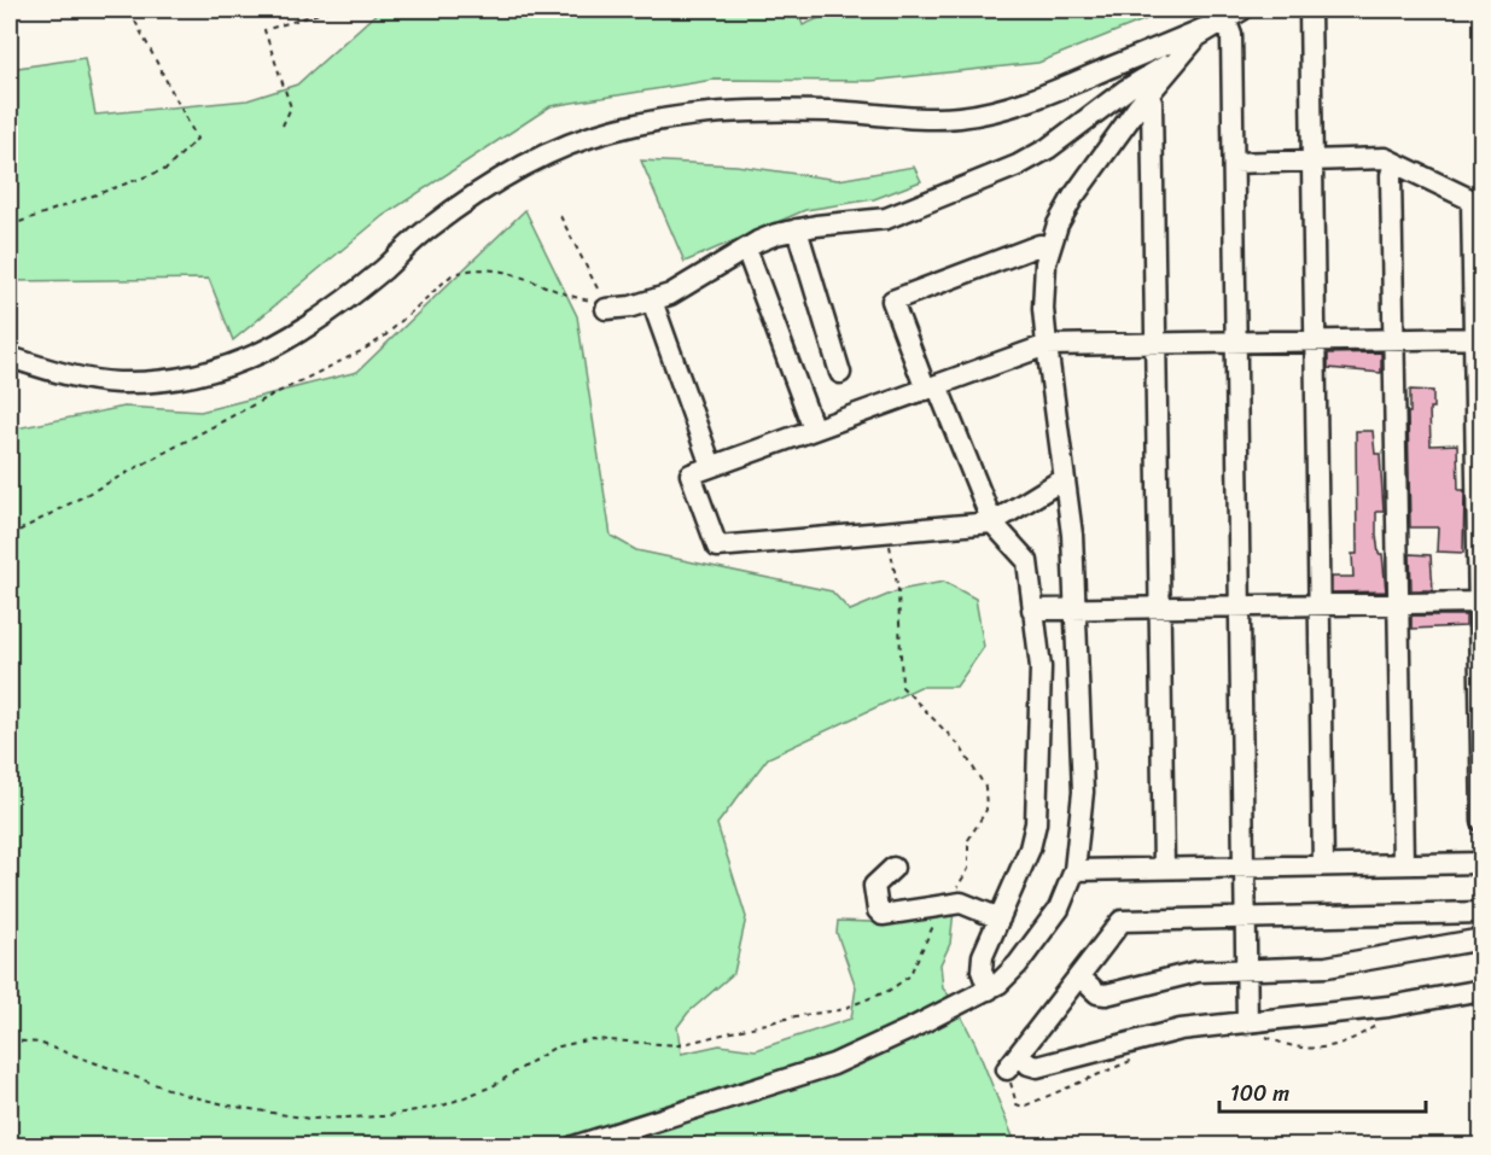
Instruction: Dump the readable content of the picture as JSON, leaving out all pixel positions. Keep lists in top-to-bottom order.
{
  "scale_bar": "100 m"
}
